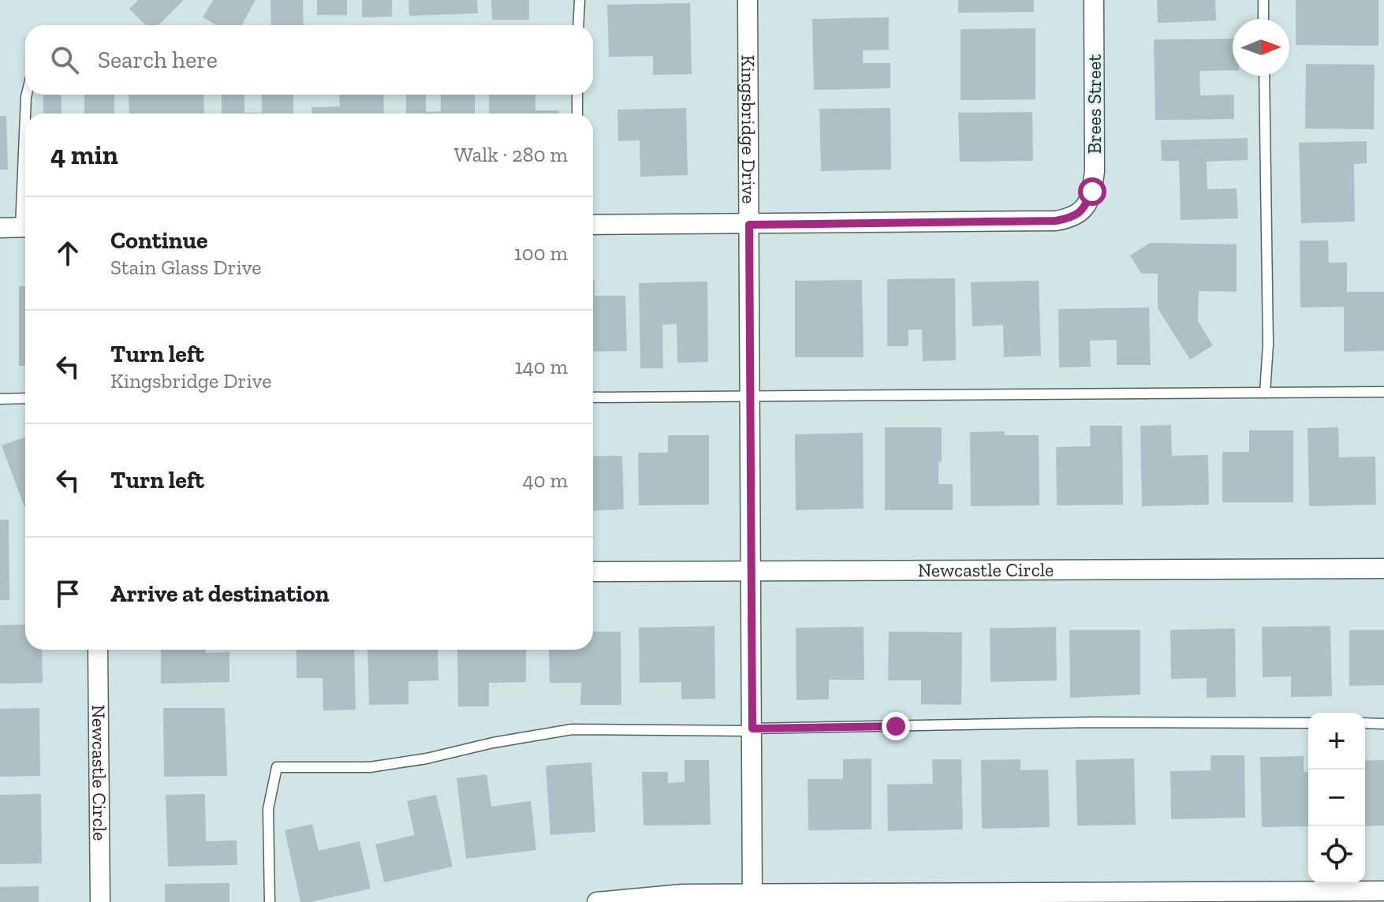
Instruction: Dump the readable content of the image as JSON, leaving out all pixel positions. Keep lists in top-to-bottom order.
{
  "streets": {
    "street": ["Brees Street", "Kingsbridge Drive", "Newcastle Circle"]
  },
  "crossings": [
    ["Brees Street", "Kingsbridge Drive"],
    ["Kingsbridge Drive", "Newcastle Circle"]
  ],
  "north": "right",
  "page": {
    "search": "Search here",
    "heading": ["4 min", "Walk · 280 m"],
    "list": [
      ["Continue", "Stain Glass Drive", "100 m"],
      ["Turn left", "Kingsbridge Drive", "140 m"],
      ["Turn left", "40 m"],
      "Arrive at destination"
    ],
    "map_buttons": ["+", "−"]
  }
}
